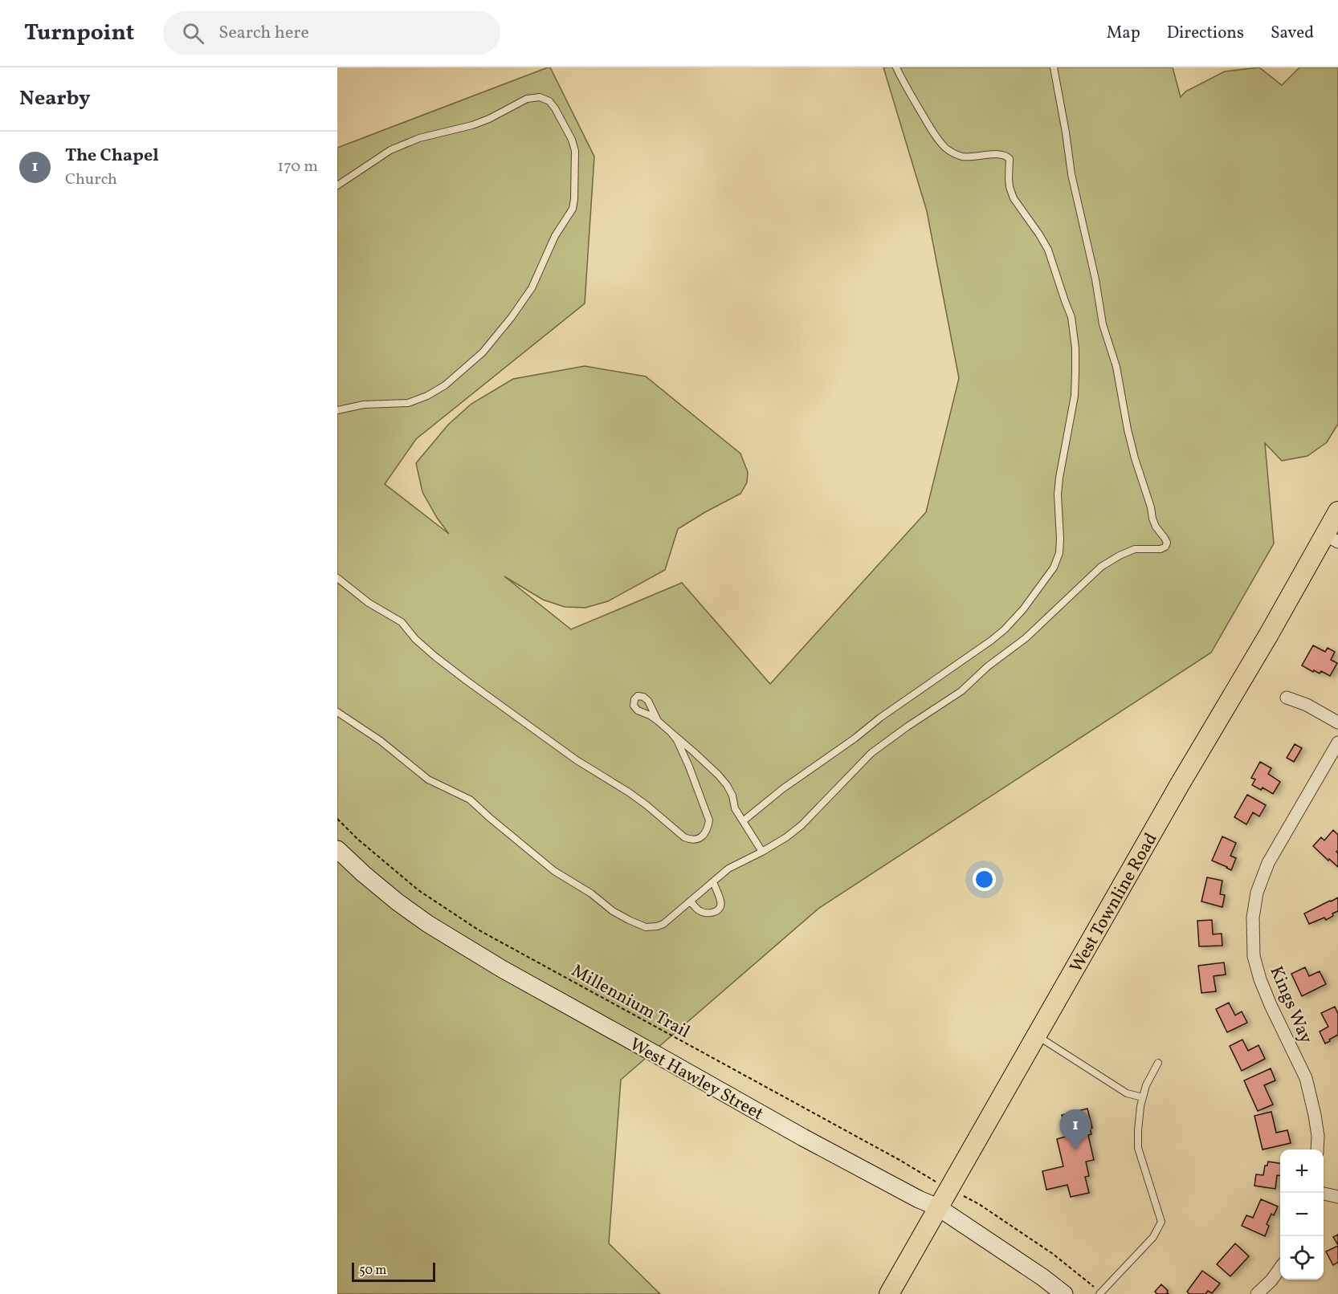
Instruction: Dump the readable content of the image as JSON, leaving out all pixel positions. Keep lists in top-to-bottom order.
{
  "streets": {
    "main road": ["West Townline Road"],
    "street": ["Kings Way", "West Hawley Street"],
    "path": ["Millennium Trail"]
  },
  "crossings": [
    ["West Townline Road", "West Hawley Street"]
  ],
  "scale_bar": "50 m",
  "page": {
    "header": "Turnpoint",
    "search": "Search here",
    "nav": ["Map", "Directions", "Saved"],
    "heading": "Nearby",
    "list": [
      {
        "mark": "1",
        "name": "The Chapel",
        "note": "Church",
        "value": "170 m"
      }
    ],
    "pins": "1",
    "map_buttons": ["+", "−"],
    "scale": "50 m"
  }
}
